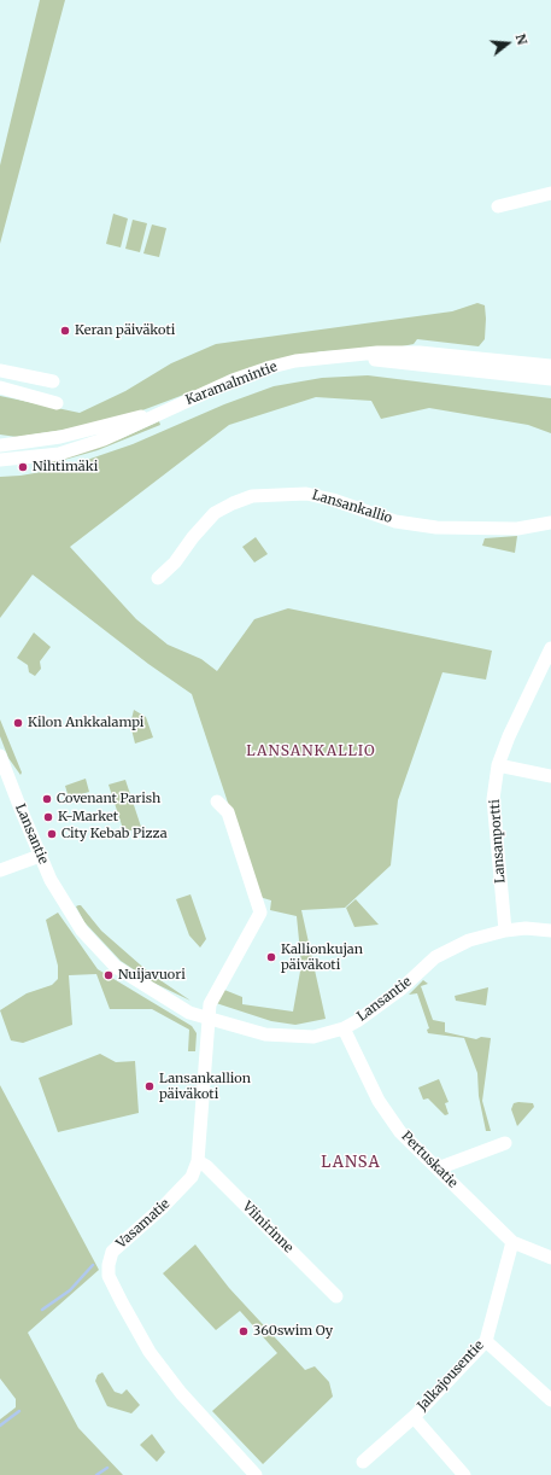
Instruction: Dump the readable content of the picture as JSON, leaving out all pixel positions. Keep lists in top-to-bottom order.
{
  "streets": {
    "street": [
      "Karamalmintie",
      "Lansankallio",
      "Lansantie",
      "Lansanportti",
      "Pertuskatie",
      "Vasamatie",
      "Viinirinne",
      "Jalkajousentie"
    ]
  },
  "crossings": [
    ["Lansantie", "Lansanportti"],
    ["Lansantie", "Pertuskatie"],
    ["Lansantie", "Vasamatie"],
    ["Pertuskatie", "Jalkajousentie"],
    ["Vasamatie", "Viinirinne"]
  ],
  "districts": ["LANSANKALLIO", "LANSA"],
  "places": [
    "Keran päiväkoti",
    "Nihtimäki",
    "Kilon Ankkalampi",
    "Covenant Parish",
    "K-Market",
    "City Kebab Pizza",
    "Kallionkujan päiväkoti",
    "Nuijavuori",
    "Lansankallion päiväkoti",
    "360swim Oy"
  ],
  "north": "right"
}
